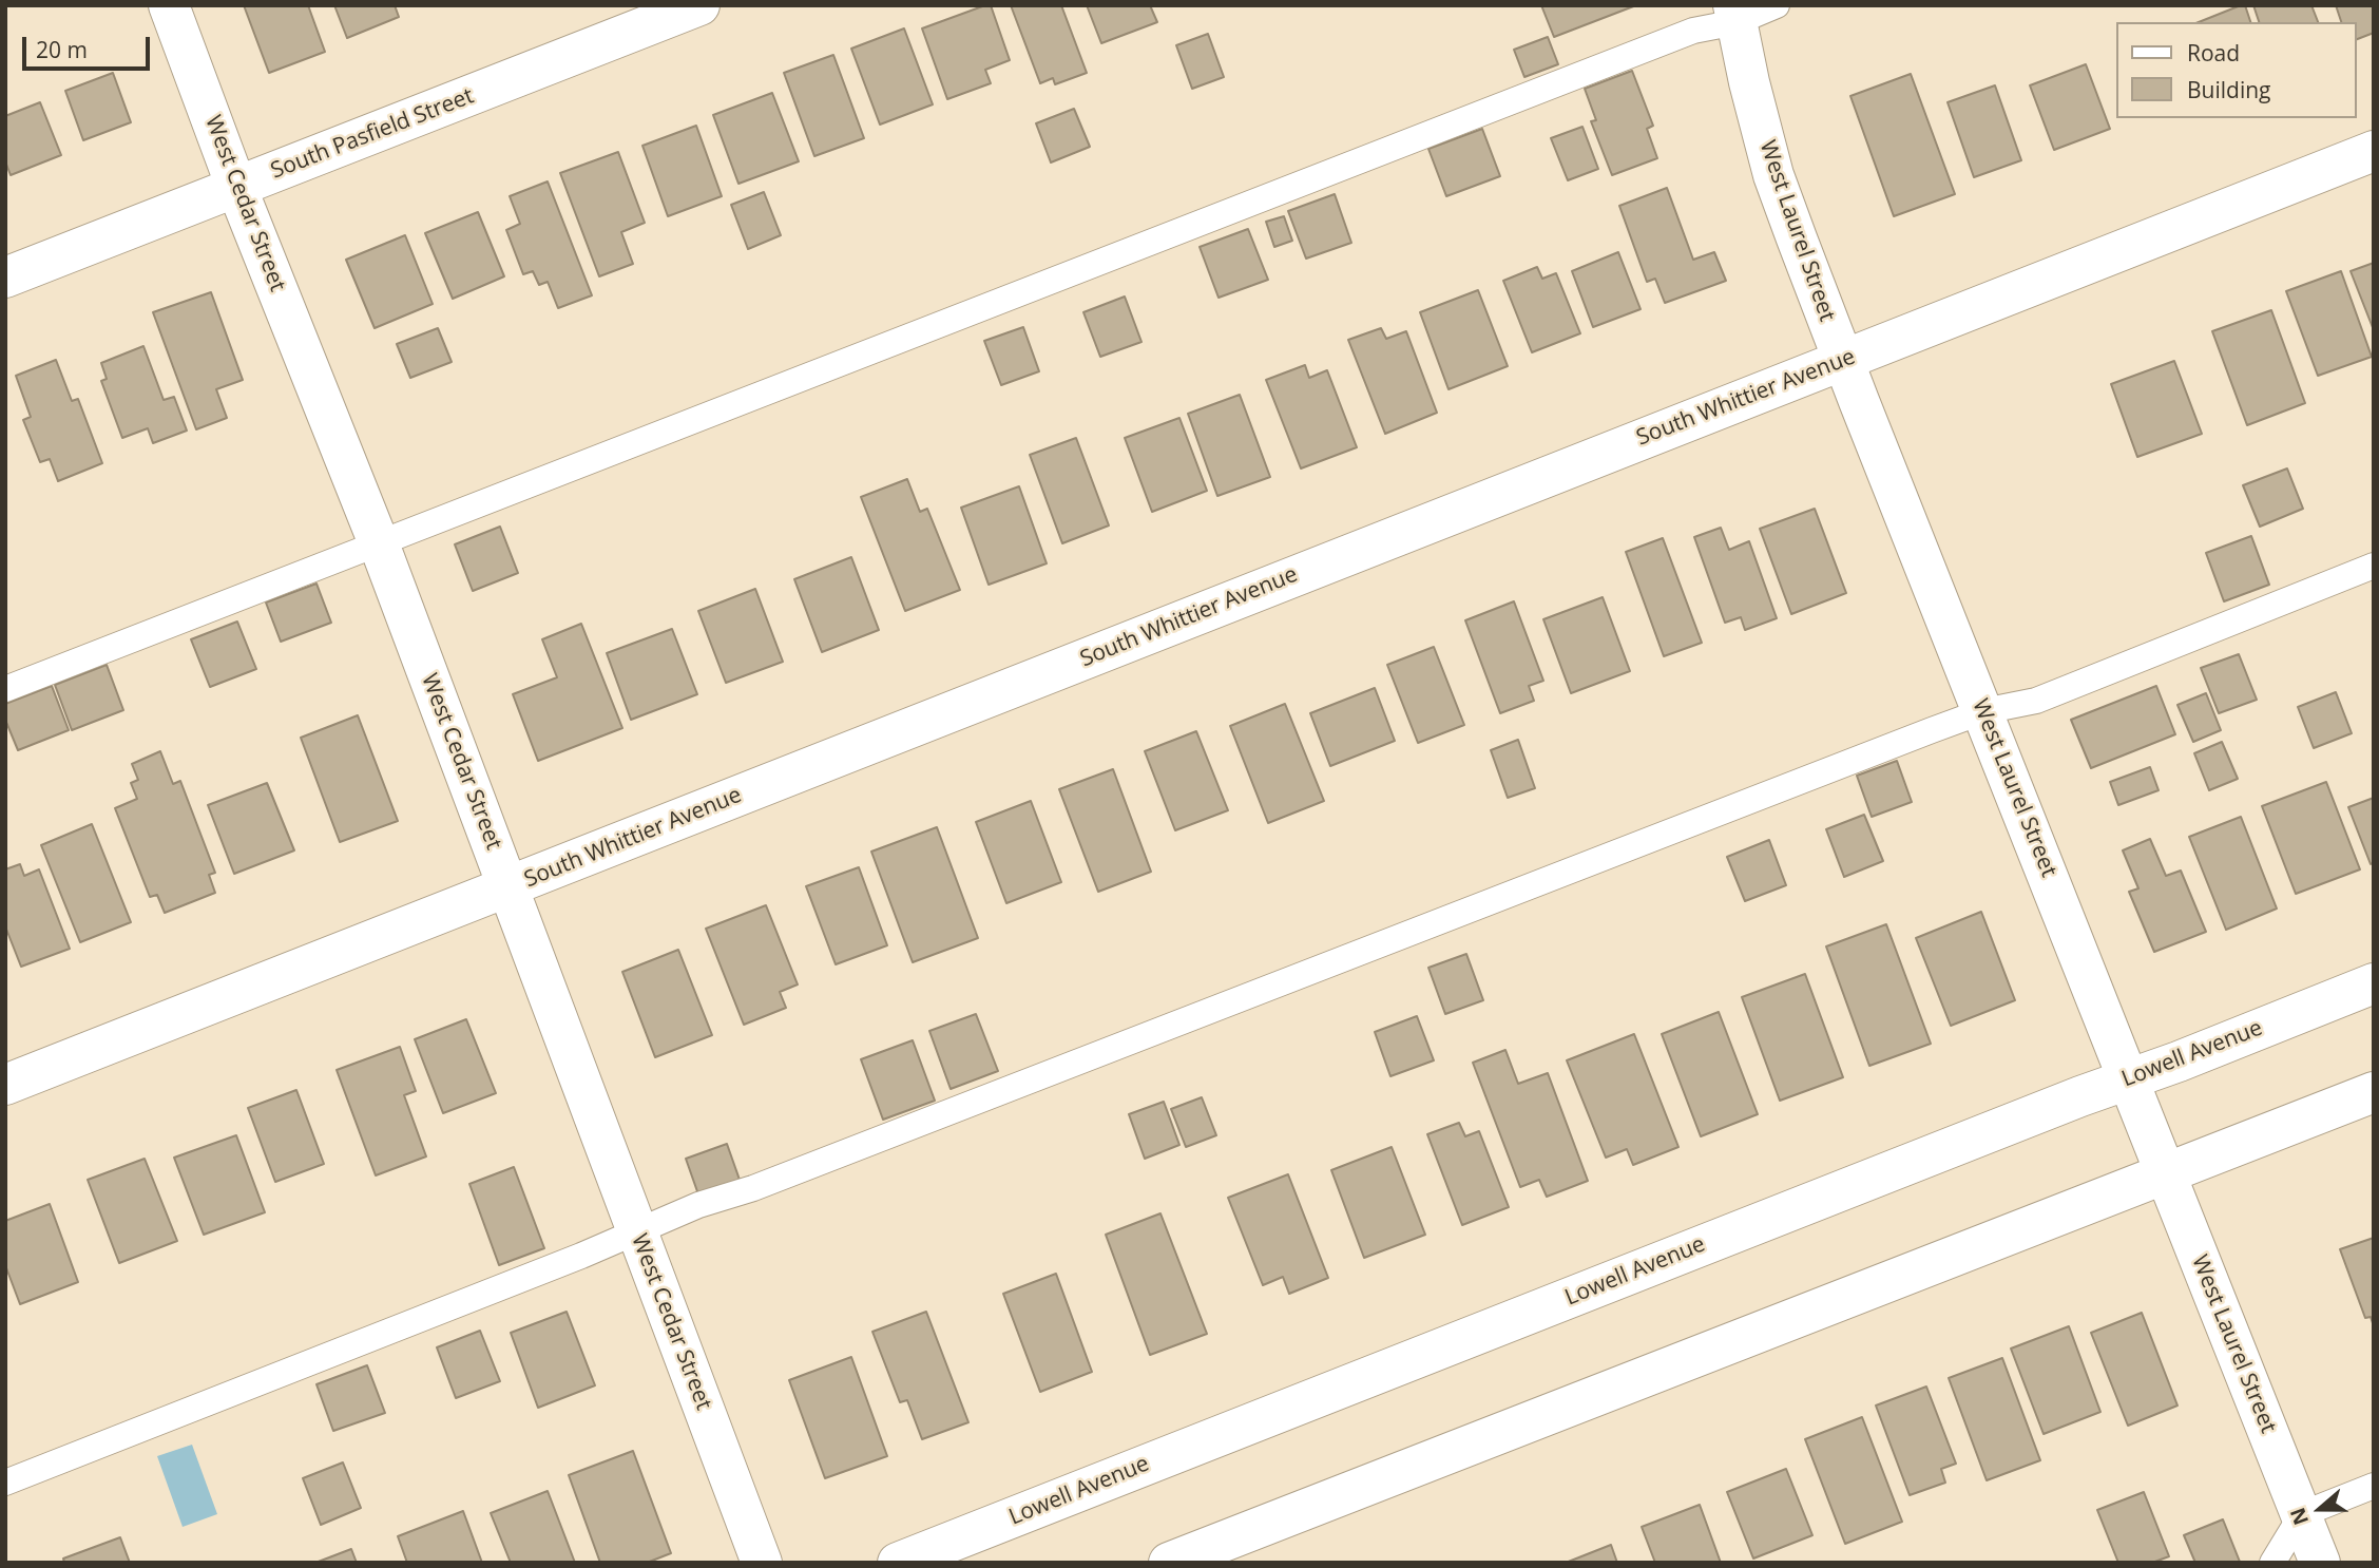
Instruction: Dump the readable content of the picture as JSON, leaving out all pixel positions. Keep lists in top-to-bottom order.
{
  "streets": {
    "street": [
      "South Pasfield Street",
      "West Cedar Street",
      "West Laurel Street",
      "South Whittier Avenue",
      "Lowell Avenue"
    ]
  },
  "crossings": [
    ["South Pasfield Street", "West Cedar Street"],
    ["West Cedar Street", "South Whittier Avenue"],
    ["West Laurel Street", "South Whittier Avenue"],
    ["West Laurel Street", "Lowell Avenue"]
  ],
  "legend": ["Road", "Building"],
  "scale_bar": "20 m",
  "north": "left"
}
